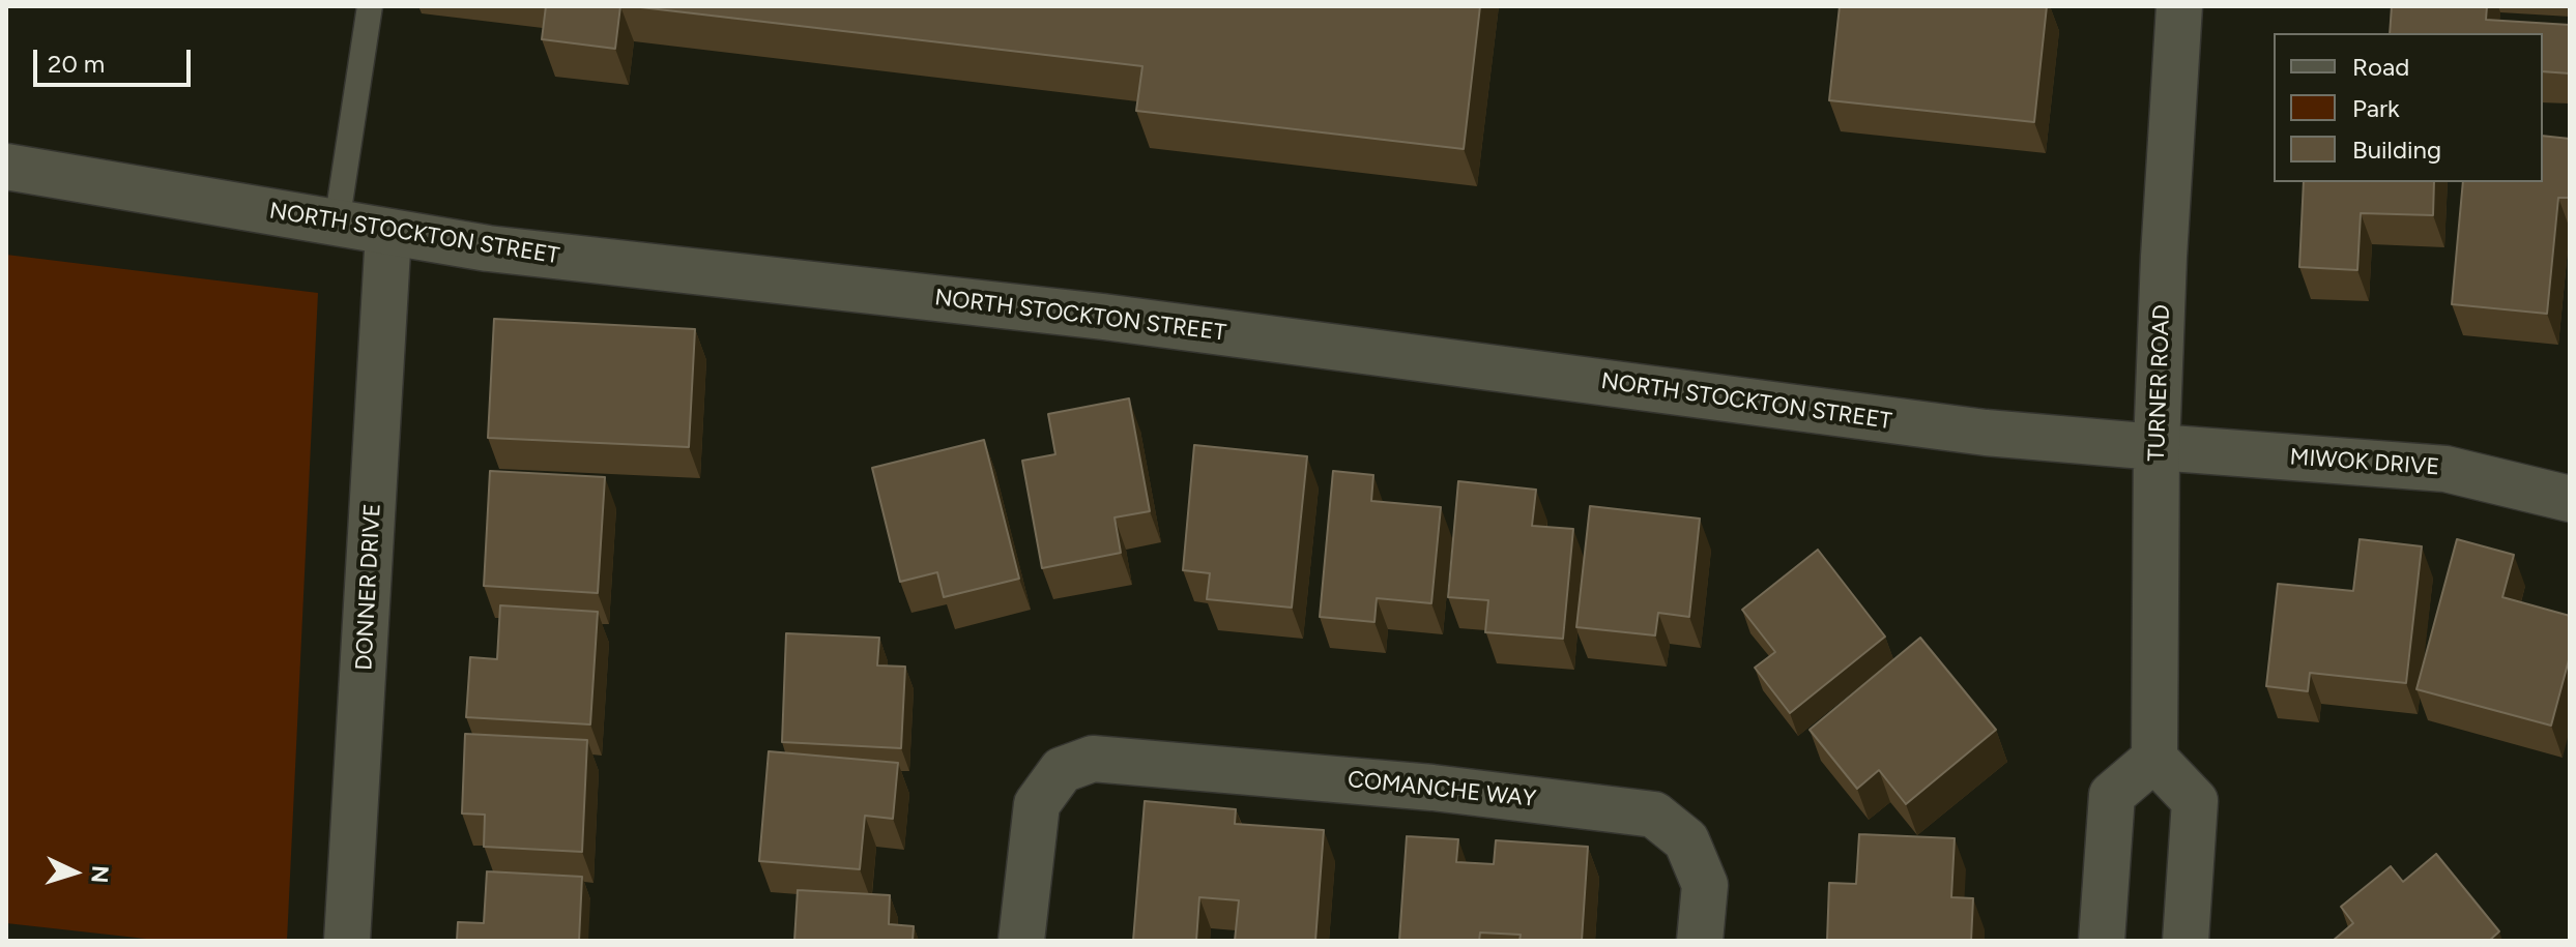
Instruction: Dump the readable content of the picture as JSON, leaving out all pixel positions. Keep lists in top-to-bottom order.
{
  "streets": {
    "street": [
      "NORTH STOCKTON STREET",
      "TURNER ROAD",
      "MIWOK DRIVE",
      "DONNER DRIVE",
      "COMANCHE WAY"
    ]
  },
  "crossings": [
    ["NORTH STOCKTON STREET", "TURNER ROAD"],
    ["NORTH STOCKTON STREET", "MIWOK DRIVE"],
    ["NORTH STOCKTON STREET", "DONNER DRIVE"],
    ["TURNER ROAD", "MIWOK DRIVE"]
  ],
  "legend": ["Road", "Park", "Building"],
  "scale_bar": "20 m",
  "north": "right"
}
